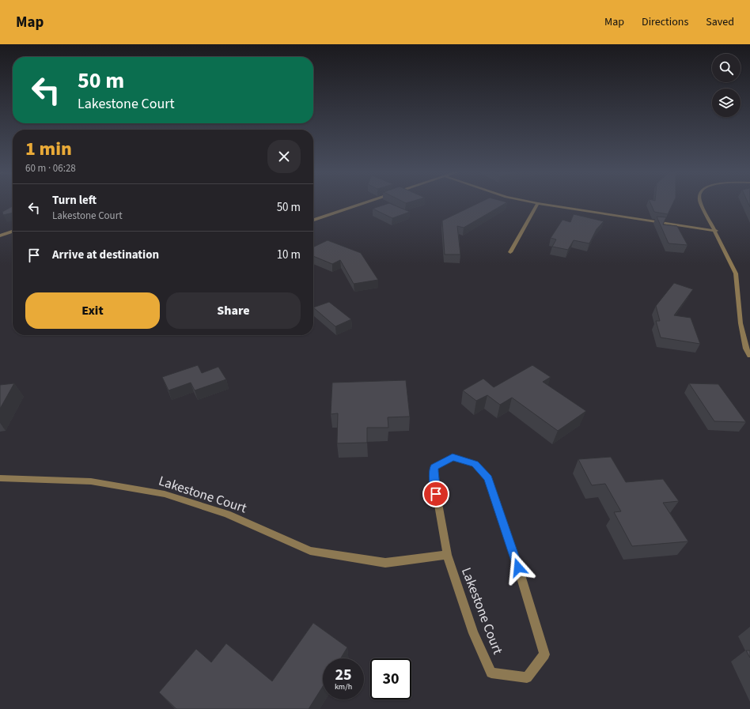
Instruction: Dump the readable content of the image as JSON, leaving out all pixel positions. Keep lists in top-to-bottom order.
{
  "streets": {
    "street": ["Lakestone Court"]
  },
  "page": {
    "header": "Map",
    "nav": ["Map", "Directions", "Saved"],
    "turn": ["50 m", "Lakestone Court"],
    "heading": ["1 min", "60 m · 06:28"],
    "list": [
      {
        "name": "Turn left",
        "note": "Lakestone Court",
        "value": "50 m"
      },
      {
        "name": "Arrive at destination",
        "value": "10 m"
      }
    ],
    "buttons": ["Exit", "Share"],
    "speed": "25 km/h",
    "limit": "30"
  }
}
